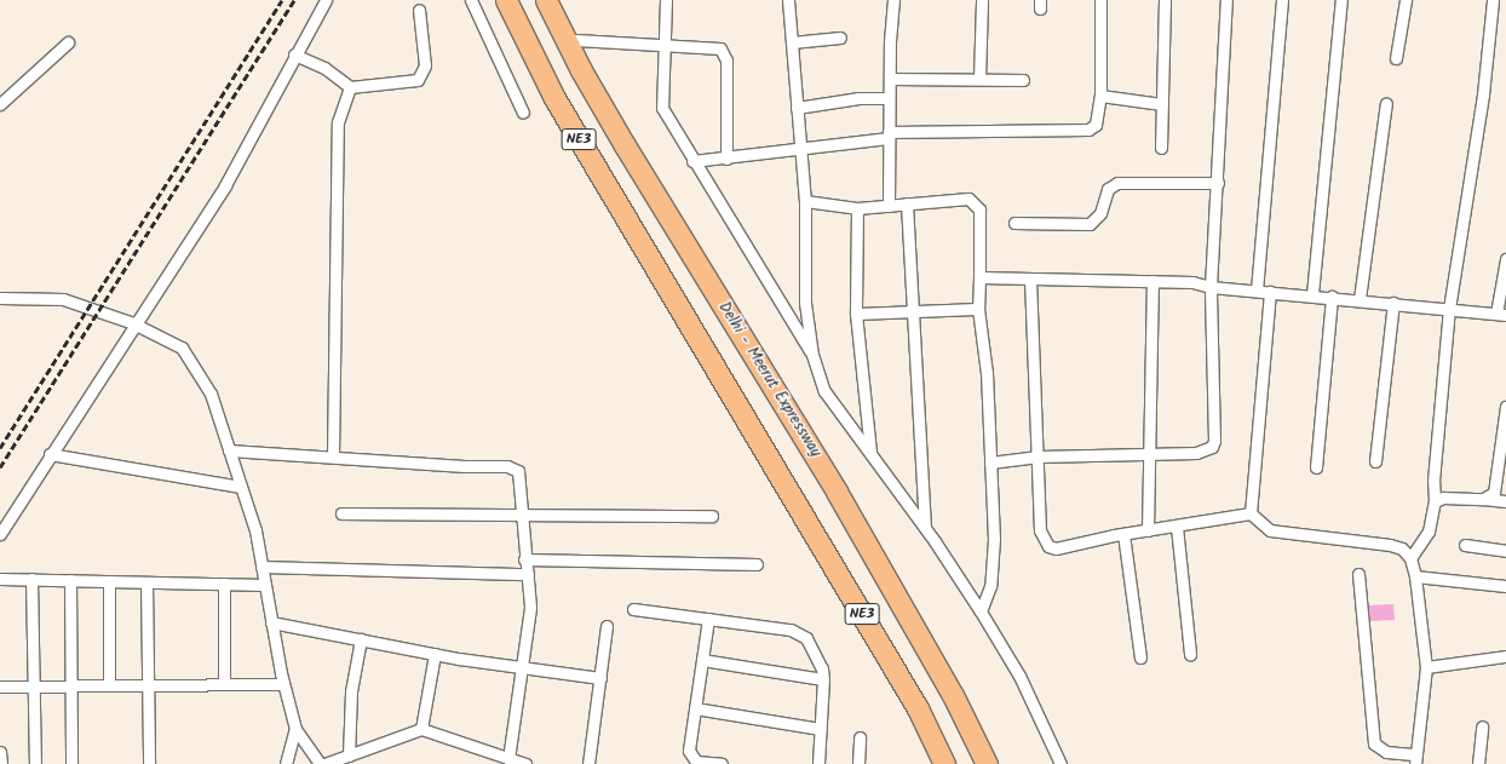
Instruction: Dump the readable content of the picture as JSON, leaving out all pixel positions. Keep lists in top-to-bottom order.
{
  "streets": {
    "highway": ["NE3", "Delhi - Meerut Expressway"]
  }
}
